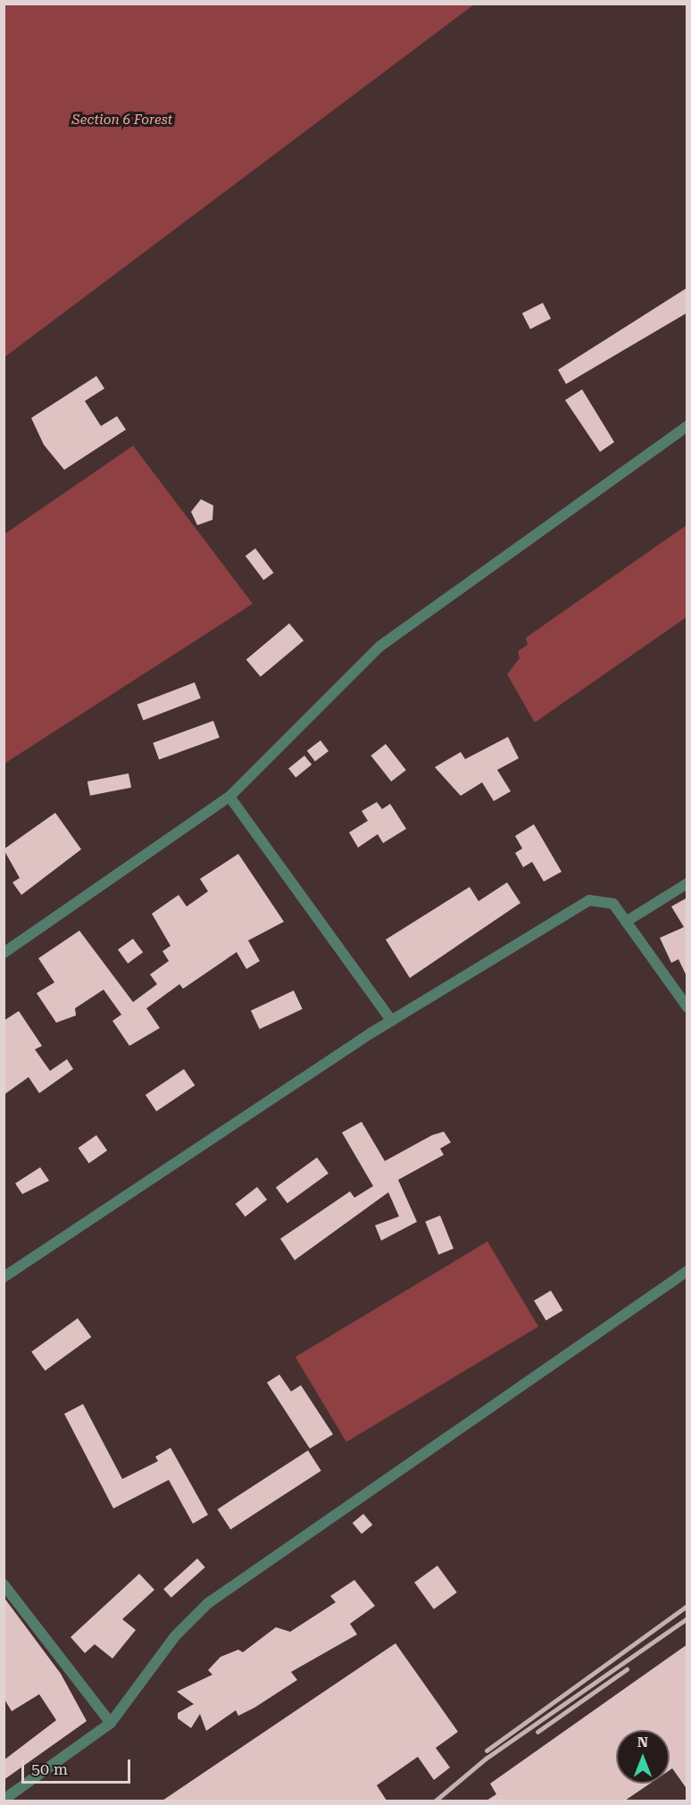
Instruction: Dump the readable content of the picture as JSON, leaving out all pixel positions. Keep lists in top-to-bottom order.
{
  "parks": ["Section 6 Forest"],
  "scale_bar": "50 m",
  "north": "top"
}
